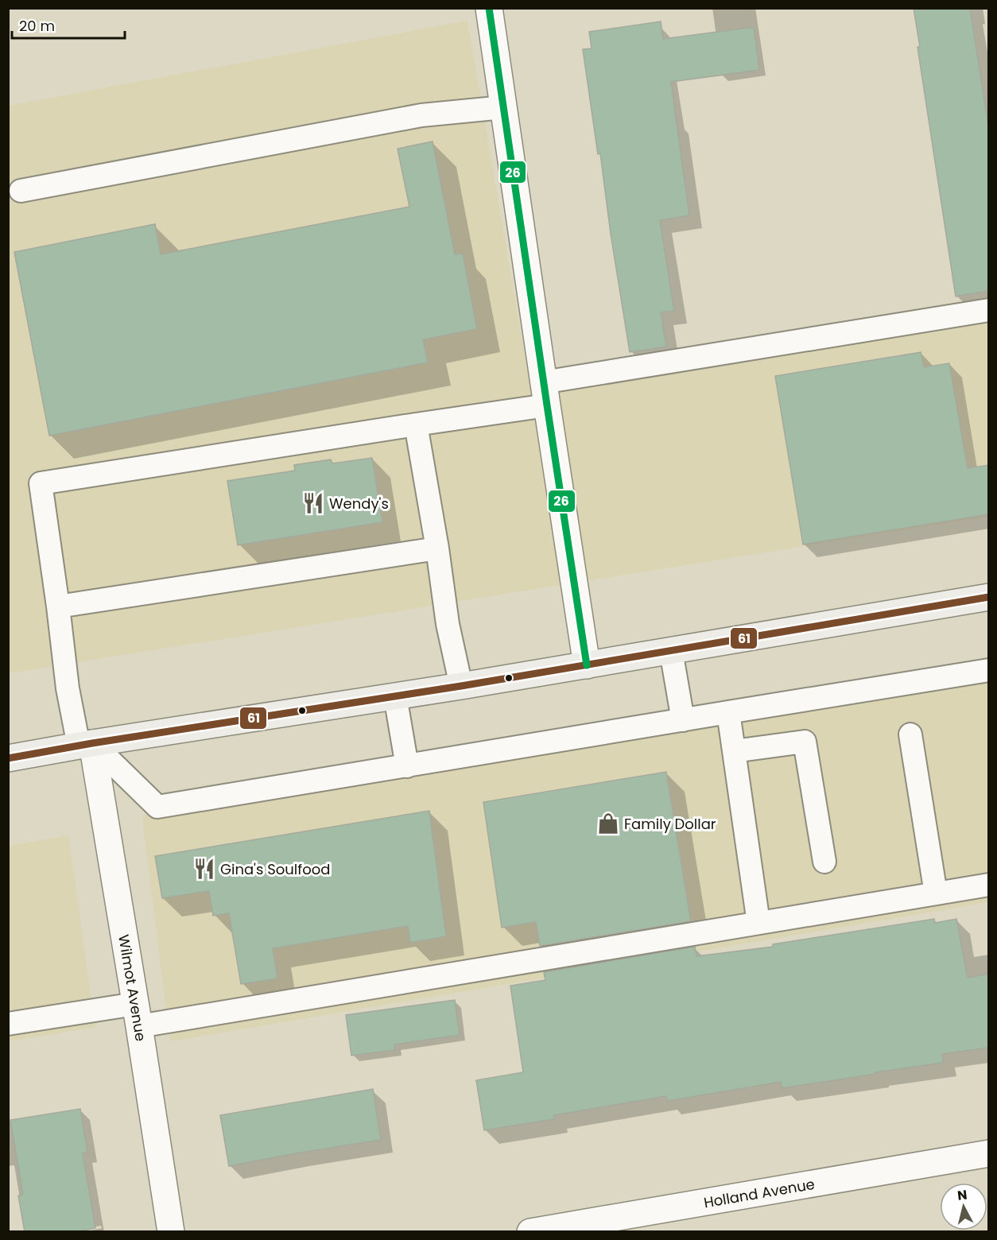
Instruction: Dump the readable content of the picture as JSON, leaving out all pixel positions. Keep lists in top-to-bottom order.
{
  "streets": {
    "street": ["Wilmot Avenue", "Holland Avenue"]
  },
  "places": {
    "restaurant": ["Wendy's", "Gina's Soulfood"],
    "shop": ["Family Dollar"]
  },
  "lines": ["transit line 26", "transit line 61"],
  "scale_bar": "20 m",
  "north": "top"
}
